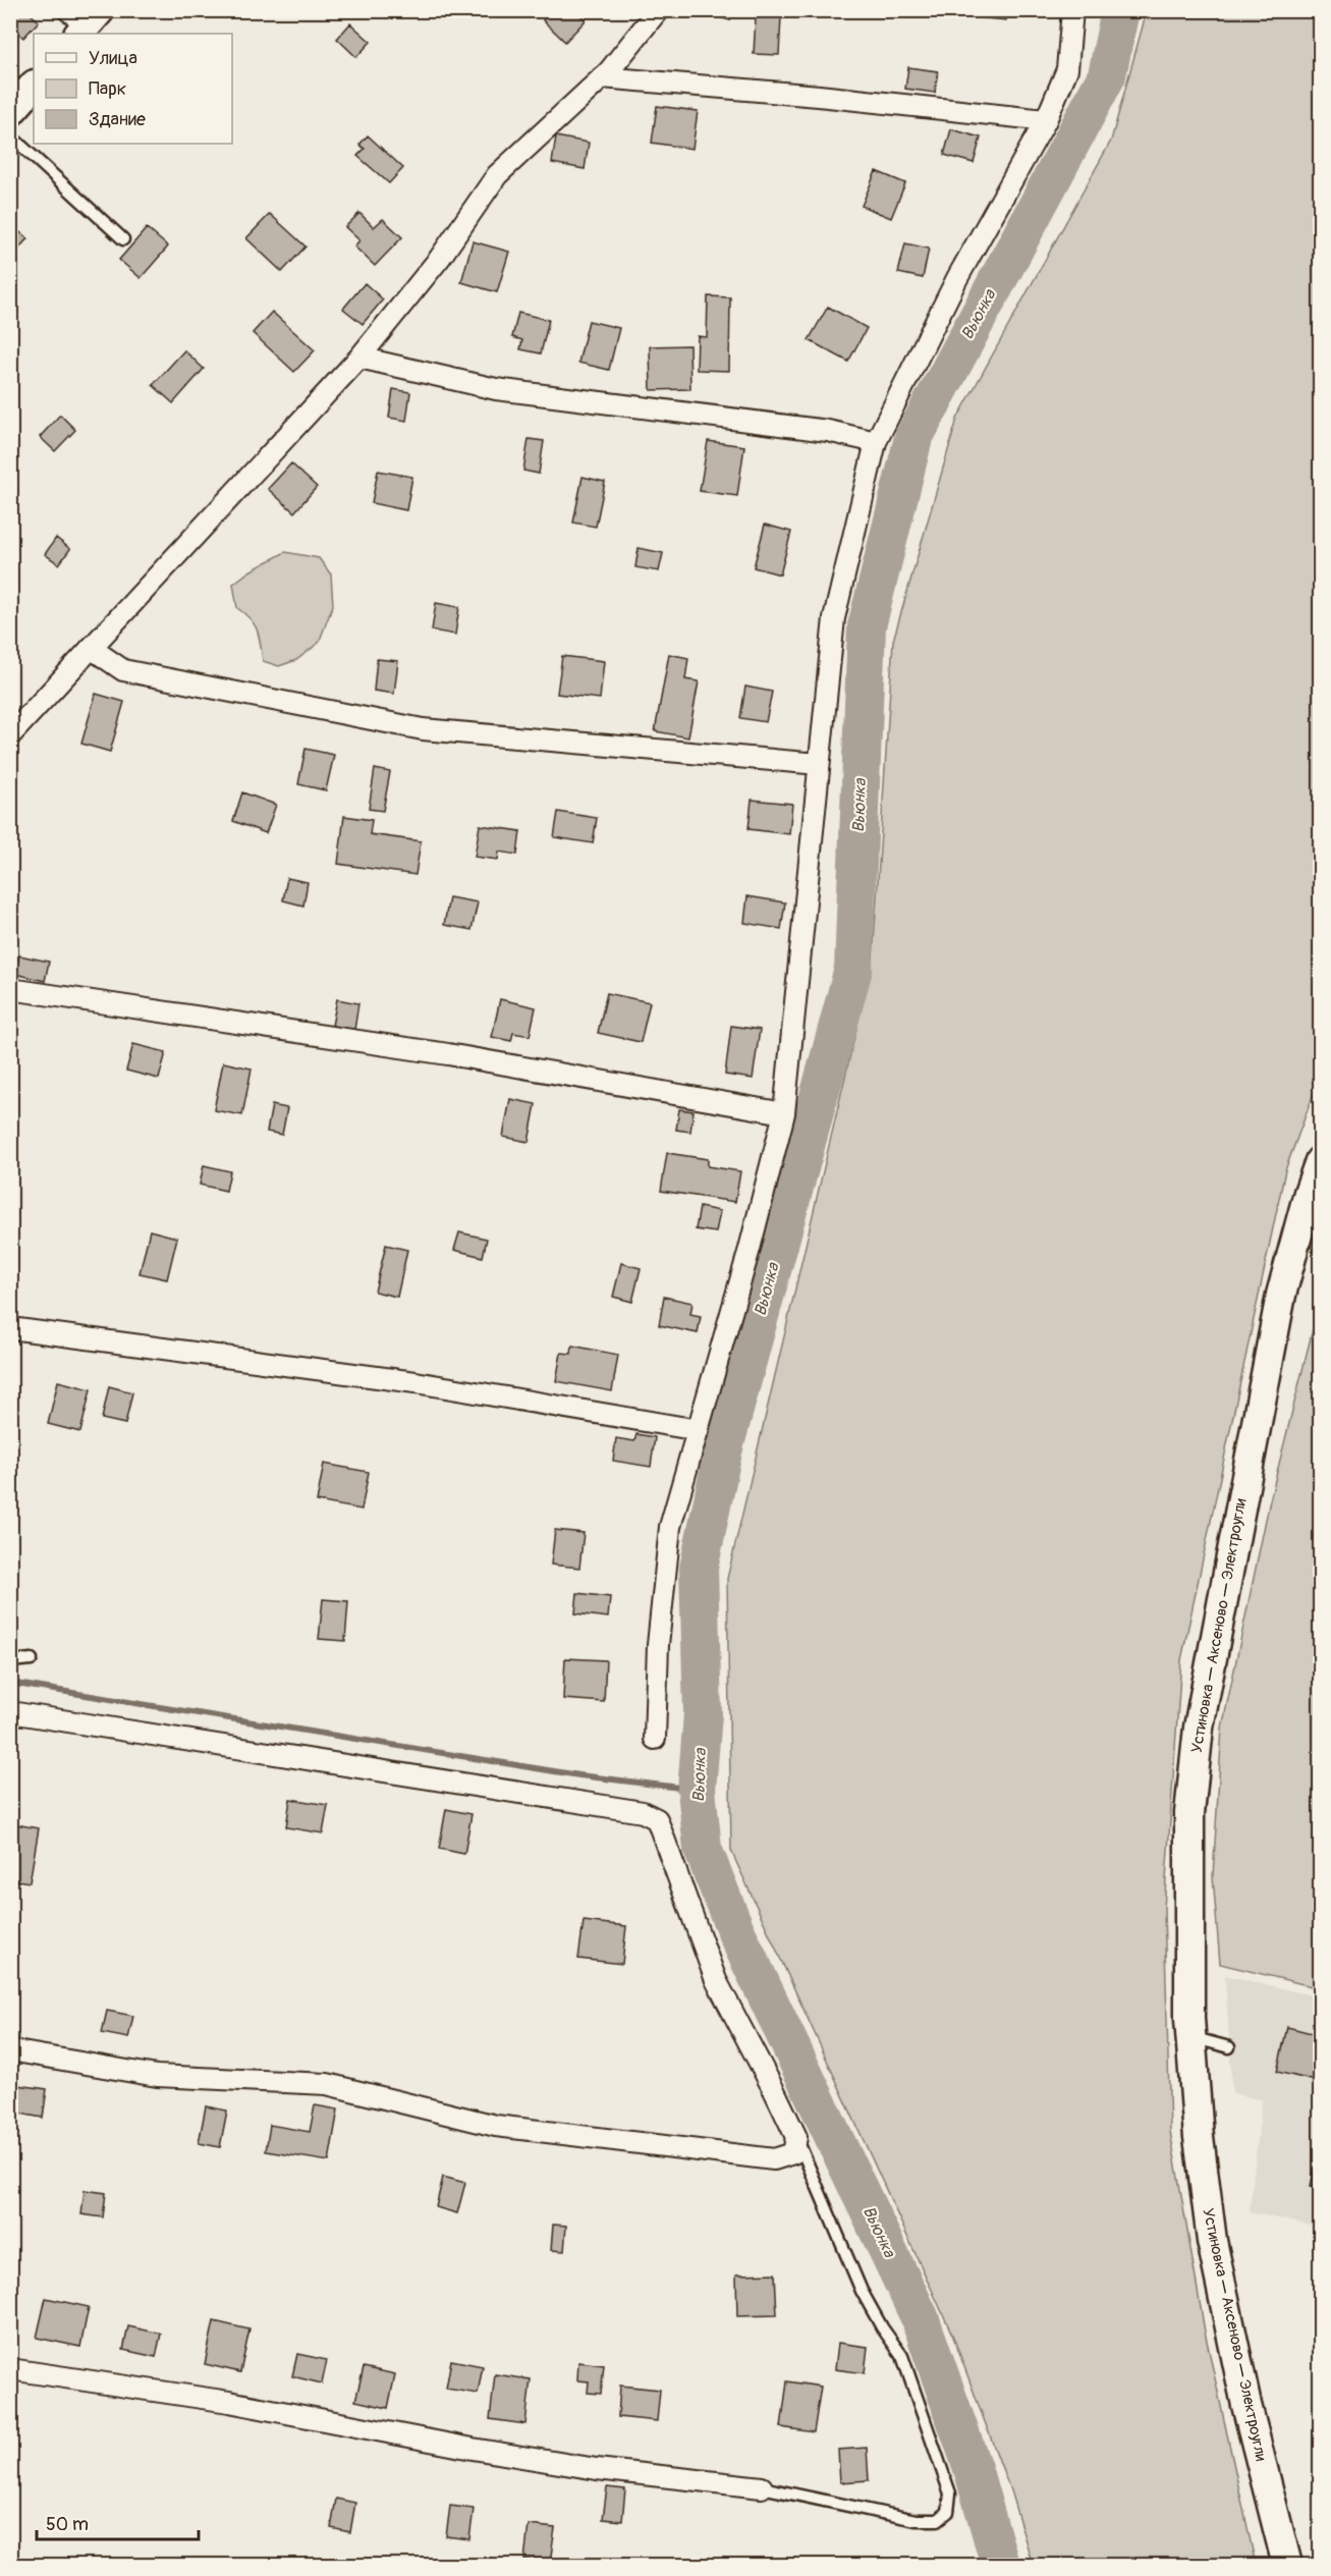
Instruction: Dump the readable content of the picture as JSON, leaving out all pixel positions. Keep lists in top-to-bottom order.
{
  "streets": {
    "main road": ["Устиновка — Аксеново — Электроугли"]
  },
  "water": ["Вьюнка"],
  "legend": ["Улица", "Парк", "Здание"],
  "scale_bar": "50 m"
}
